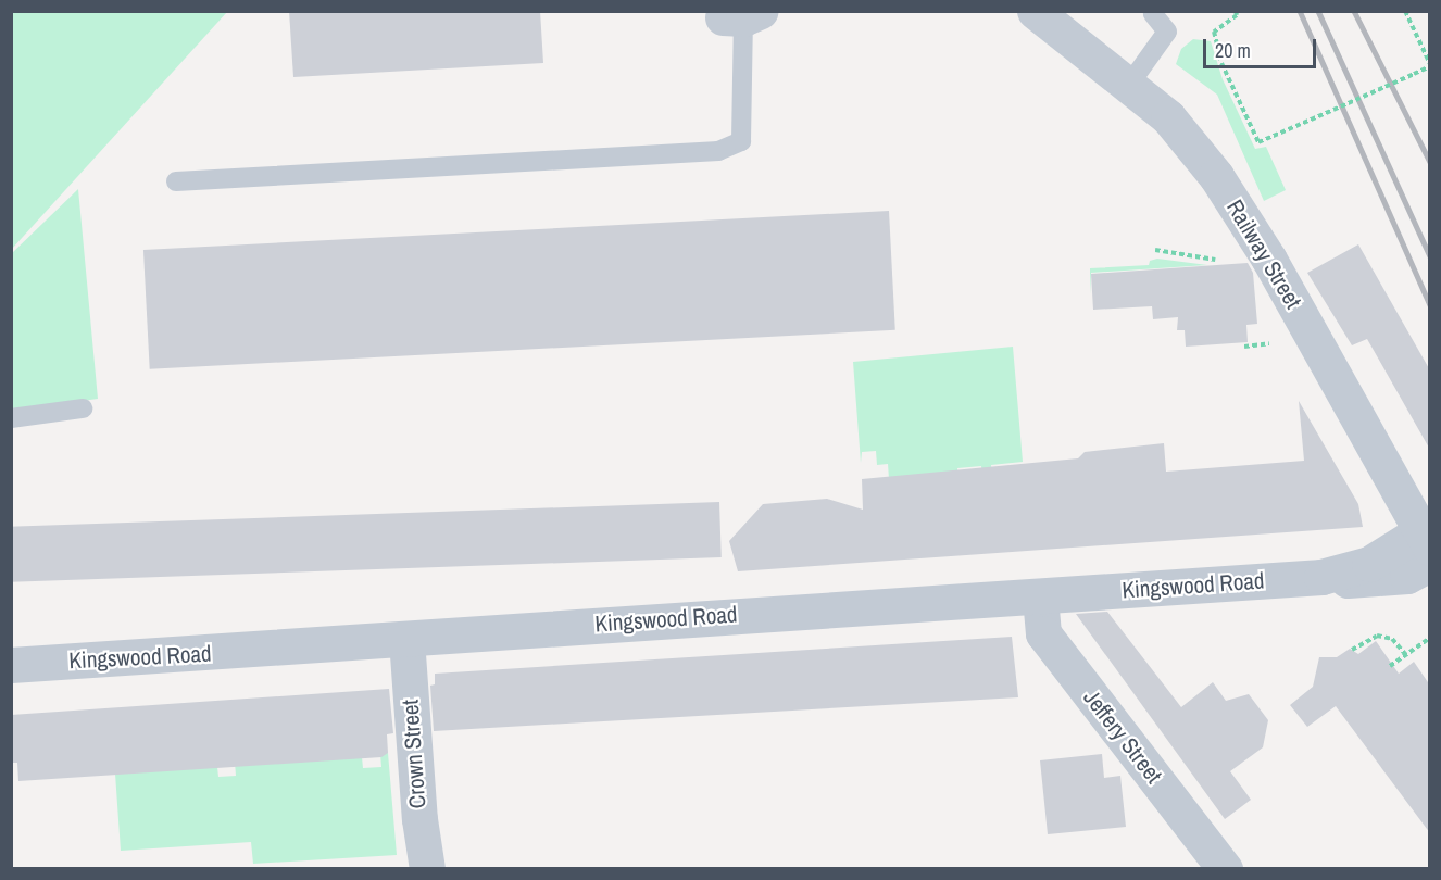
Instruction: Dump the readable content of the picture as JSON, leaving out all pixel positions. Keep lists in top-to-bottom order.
{
  "streets": {
    "street": [
      "Railway Street",
      "Kingswood Road",
      "Jeffery Street",
      "Crown Street"
    ]
  },
  "crossings": [
    ["Railway Street", "Kingswood Road"],
    ["Kingswood Road", "Jeffery Street"],
    ["Kingswood Road", "Crown Street"]
  ],
  "scale_bar": "20 m"
}
